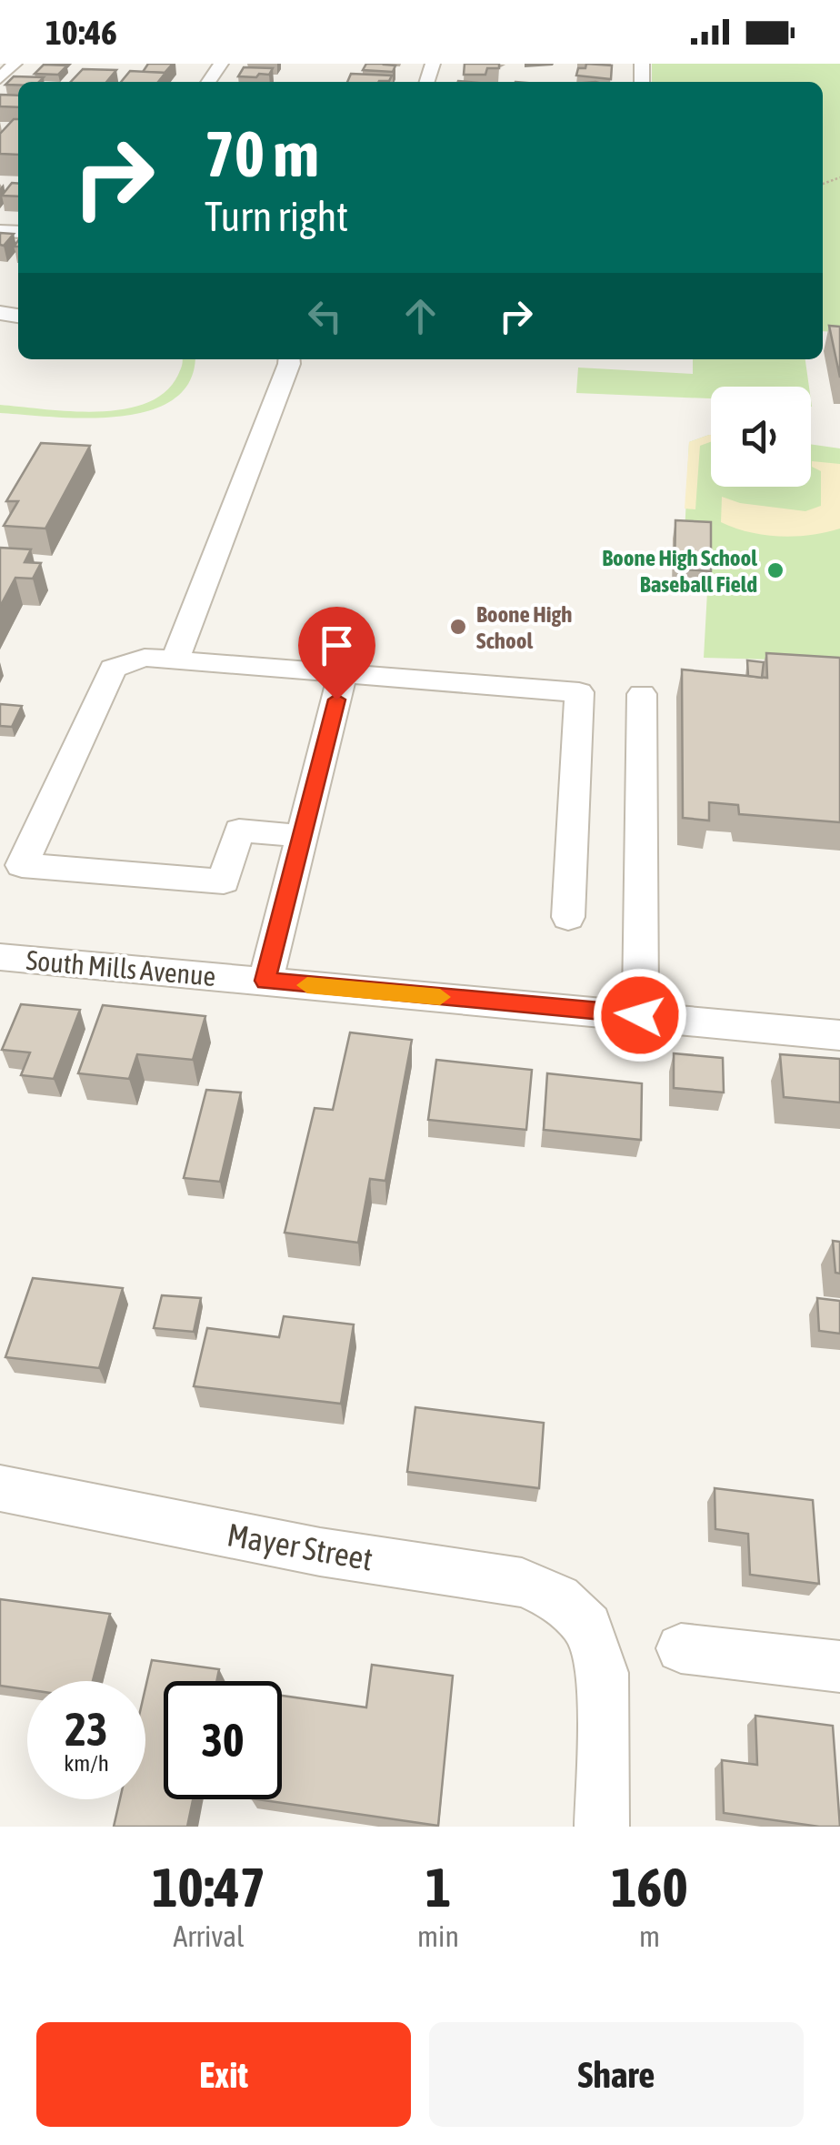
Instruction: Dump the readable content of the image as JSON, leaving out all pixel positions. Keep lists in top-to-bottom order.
{
  "streets": {
    "street": ["South Mills Avenue", "Mayer Street"]
  },
  "places": ["Boone High School Baseball Field", "Boone High School"],
  "page": {
    "status": "10:46",
    "turn": ["70 m", "Turn right"],
    "speed": "23 km/h",
    "limit": "30",
    "eta": [
      "10:47",
      "Arrival",
      "1",
      "min",
      "160",
      "m"
    ],
    "buttons": ["Exit", "Share"]
  }
}
